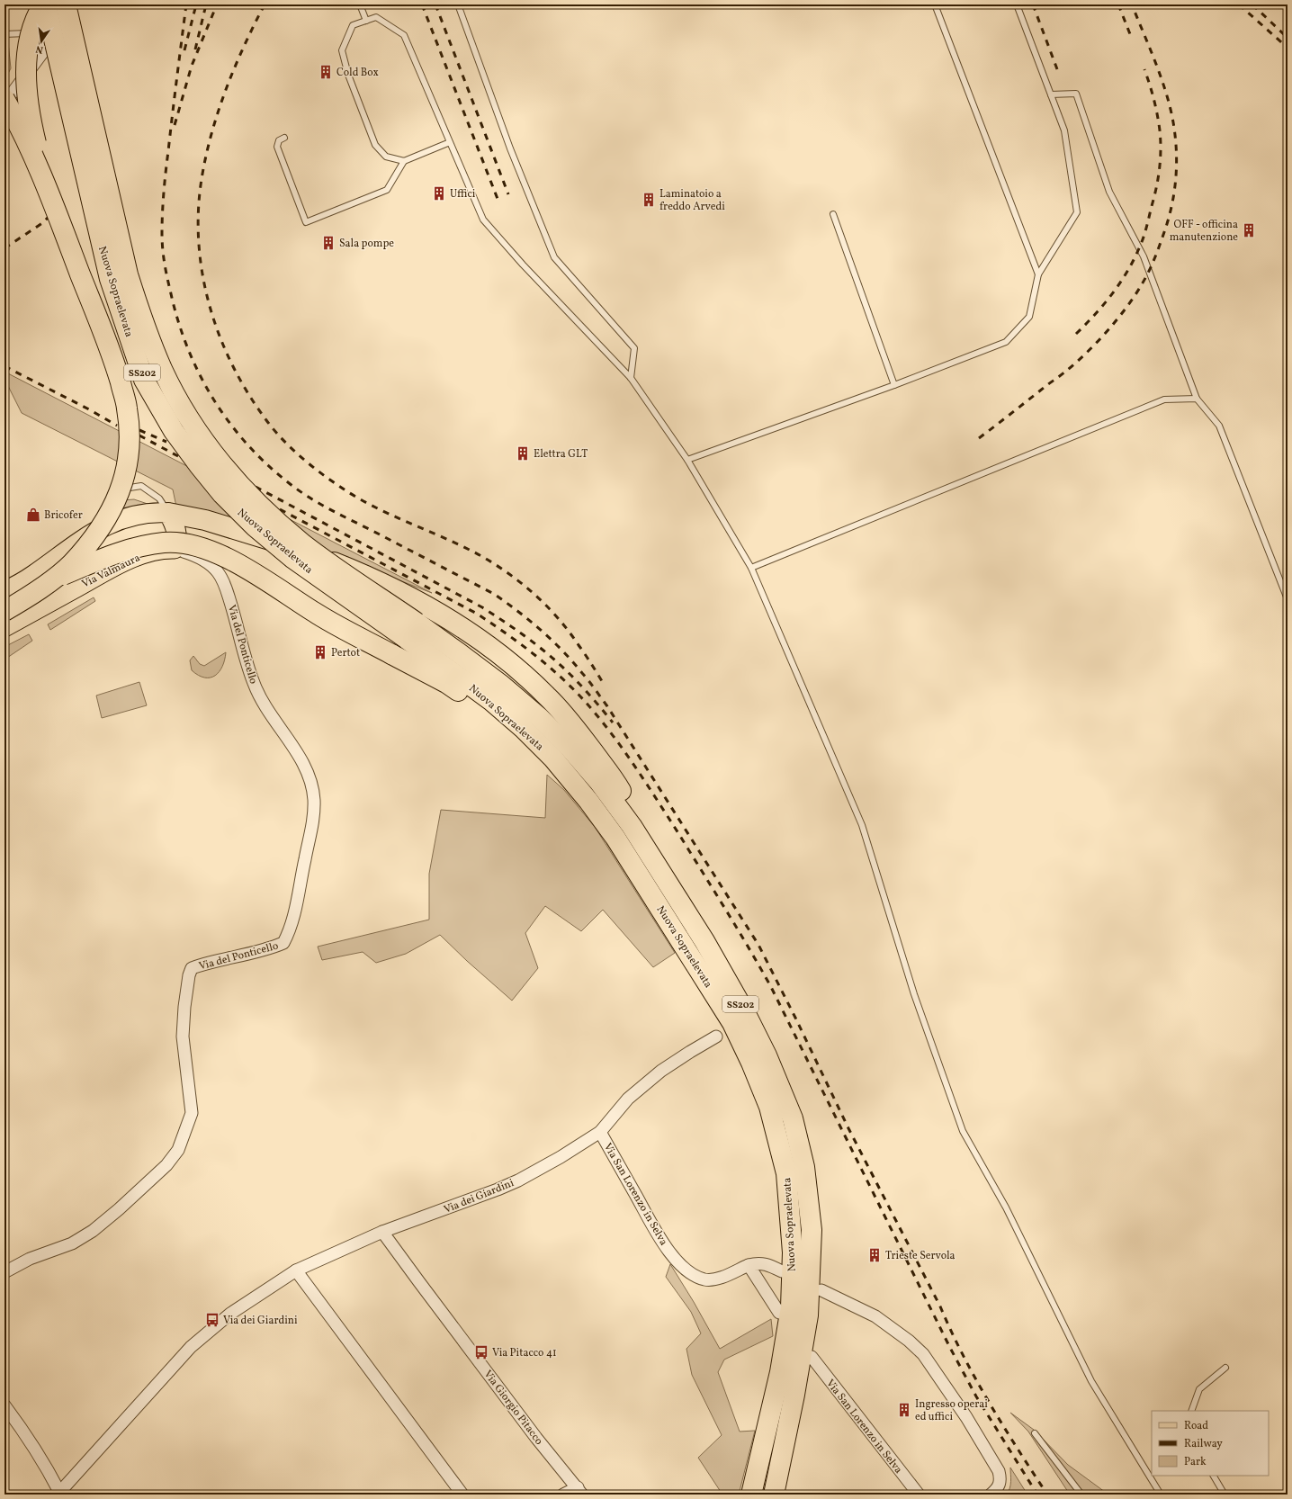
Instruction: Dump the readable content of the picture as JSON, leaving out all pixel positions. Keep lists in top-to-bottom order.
{
  "streets": {
    "highway": ["Nuova Sopraelevata", "SS202"],
    "main road": ["Via Valmaura"],
    "street": [
      "Via del Ponticello",
      "Via San Lorenzo in Selva",
      "Via dei Giardini",
      "Via Giorgio Pitacco"
    ]
  },
  "crossings": [
    ["Via Valmaura", "Via del Ponticello"],
    ["Via San Lorenzo in Selva", "Via dei Giardini"],
    ["Via dei Giardini", "Via Giorgio Pitacco"]
  ],
  "places": {
    "building": [
      "Cold Box",
      "Uffici",
      "Laminatoio a freddo Arvedi",
      "OFF - officina manutenzione",
      "Sala pompe",
      "Elettra GLT",
      "Pertot",
      "Trieste Servola",
      "Ingresso operai ed uffici"
    ],
    "shop": ["Bricofer"],
    "bus stop": ["Via dei Giardini", "Via Pitacco 41"]
  },
  "legend": ["Road", "Railway", "Park"],
  "north": "bottom"
}
